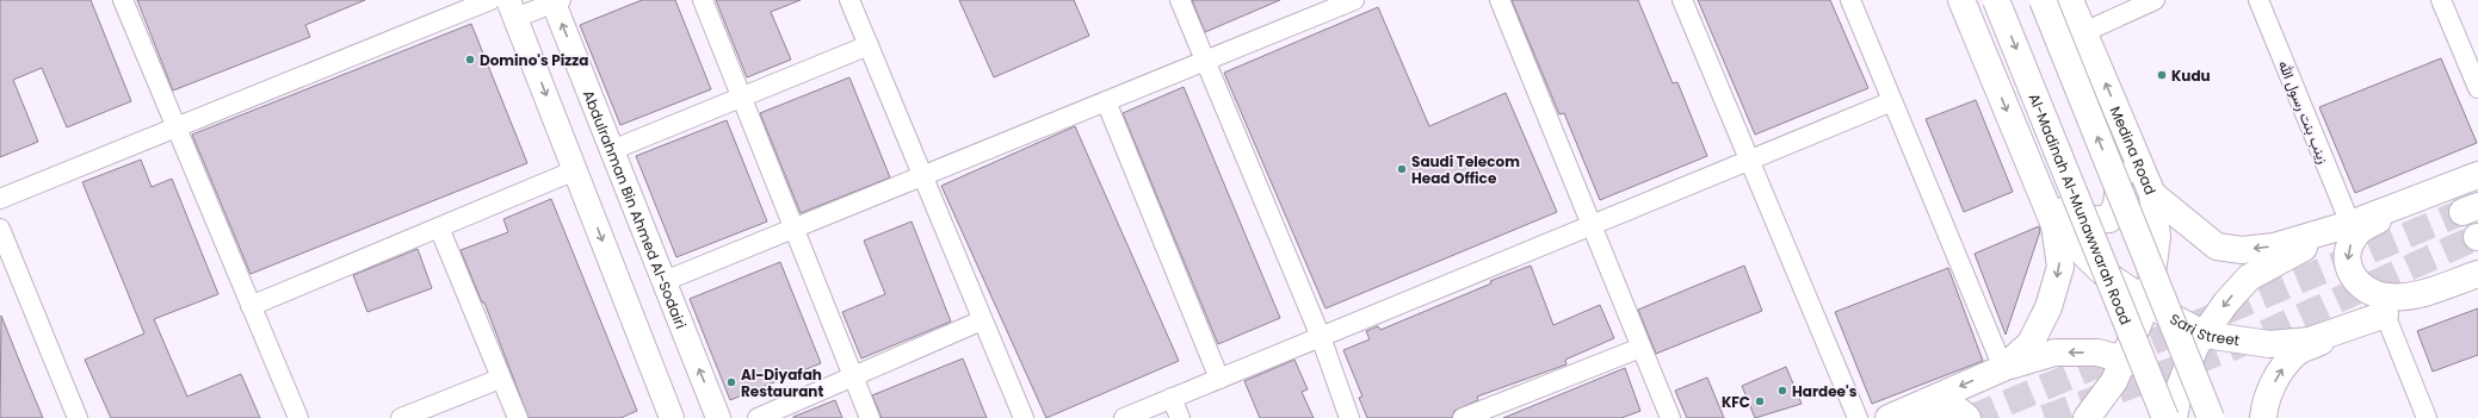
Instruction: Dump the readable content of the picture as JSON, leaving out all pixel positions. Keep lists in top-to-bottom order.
{
  "streets": {
    "main road": ["Medina Road", "Al-Madinah Al-Munawwarah Road", "Sari Street"],
    "street": ["زينب بنت رسول الله", "Abdulrahman Bin Ahmed Al-Sodairi"]
  },
  "crossings": [
    ["Medina Road", "Sari Street"]
  ],
  "places": [
    "Domino's Pizza",
    "Kudu",
    "Saudi Telecom Head Office",
    "Al-Diyafah Restaurant",
    "Hardee's",
    "KFC"
  ]
}
